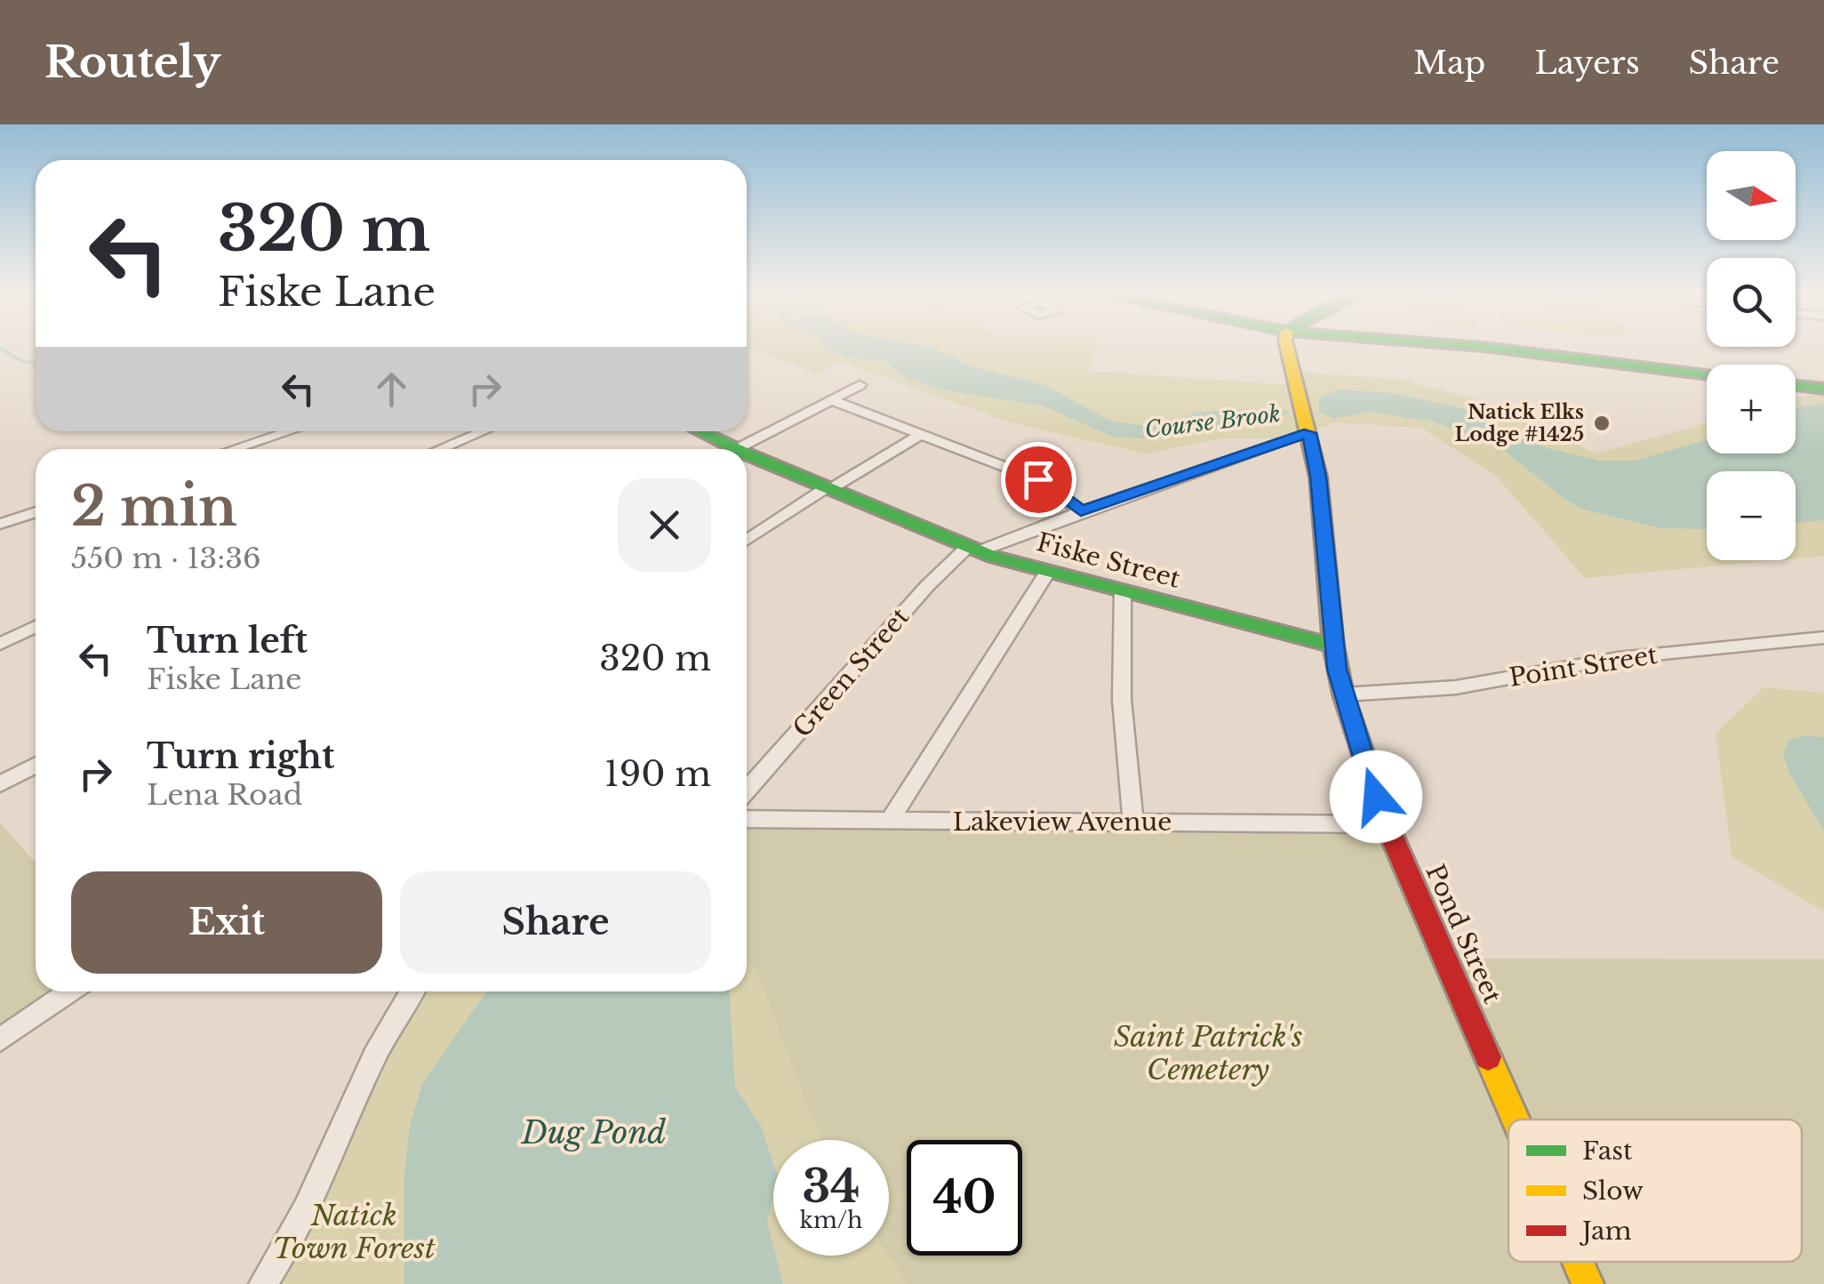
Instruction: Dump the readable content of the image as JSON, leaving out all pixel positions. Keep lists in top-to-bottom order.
{
  "streets": {
    "street": [
      "Fiske Street",
      "Point Street",
      "Green Street",
      "Lakeview Avenue",
      "Pond Street"
    ]
  },
  "crossings": [
    ["Fiske Street", "Green Street"],
    ["Fiske Street", "Pond Street"],
    ["Point Street", "Pond Street"],
    ["Lakeview Avenue", "Pond Street"]
  ],
  "water": ["Course Brook", "Dug Pond"],
  "parks": ["Saint Patrick's Cemetery", "Natick Town Forest"],
  "places": ["Natick Elks Lodge #1425"],
  "legend": ["Fast", "Slow", "Jam"],
  "north": "right",
  "page": {
    "header": "Routely",
    "nav": ["Map", "Layers", "Share"],
    "map_buttons": ["+", "−"],
    "turn": ["320 m", "Fiske Lane"],
    "heading": ["2 min", "550 m · 13:36"],
    "list": [
      {
        "name": "Turn left",
        "note": "Fiske Lane",
        "value": "320 m"
      },
      {
        "name": "Turn right",
        "note": "Lena Road",
        "value": "190 m"
      }
    ],
    "buttons": ["Exit", "Share"],
    "speed": "34 km/h",
    "limit": "40"
  }
}
